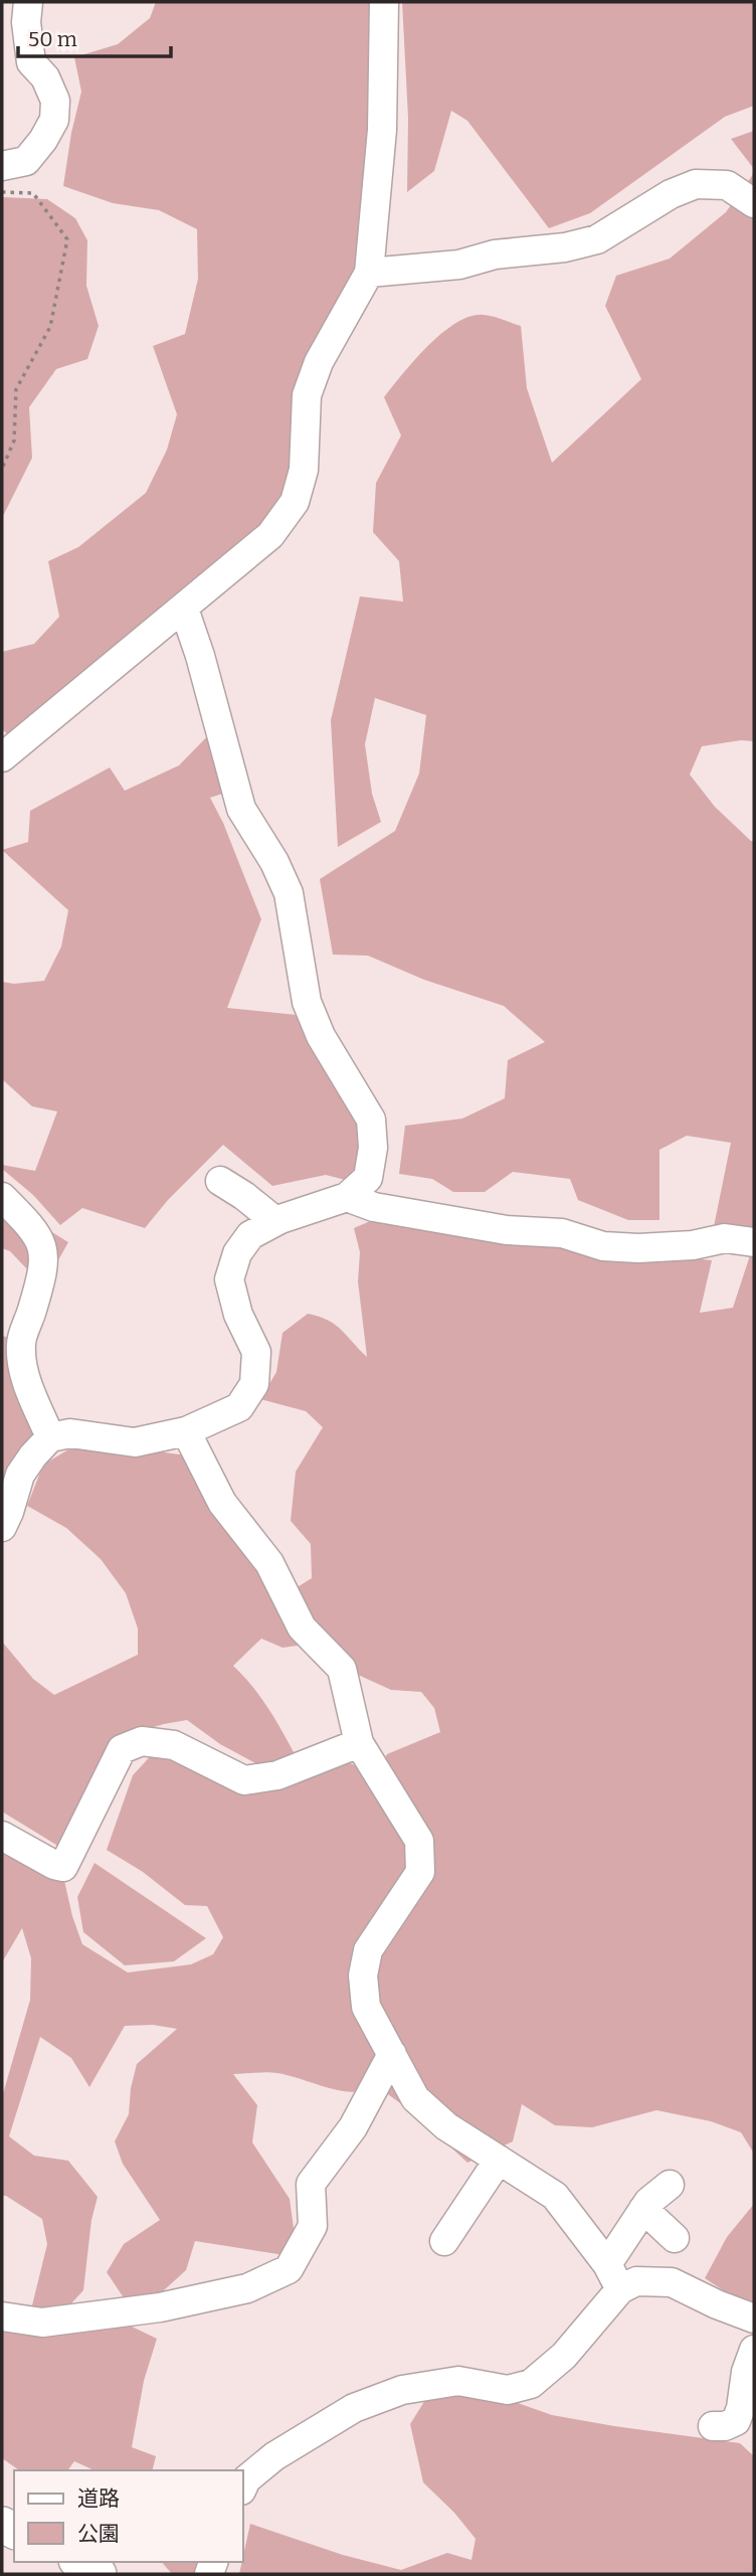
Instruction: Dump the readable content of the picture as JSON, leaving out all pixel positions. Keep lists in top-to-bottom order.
{
  "legend": ["道路", "公園"],
  "scale_bar": "50 m"
}
